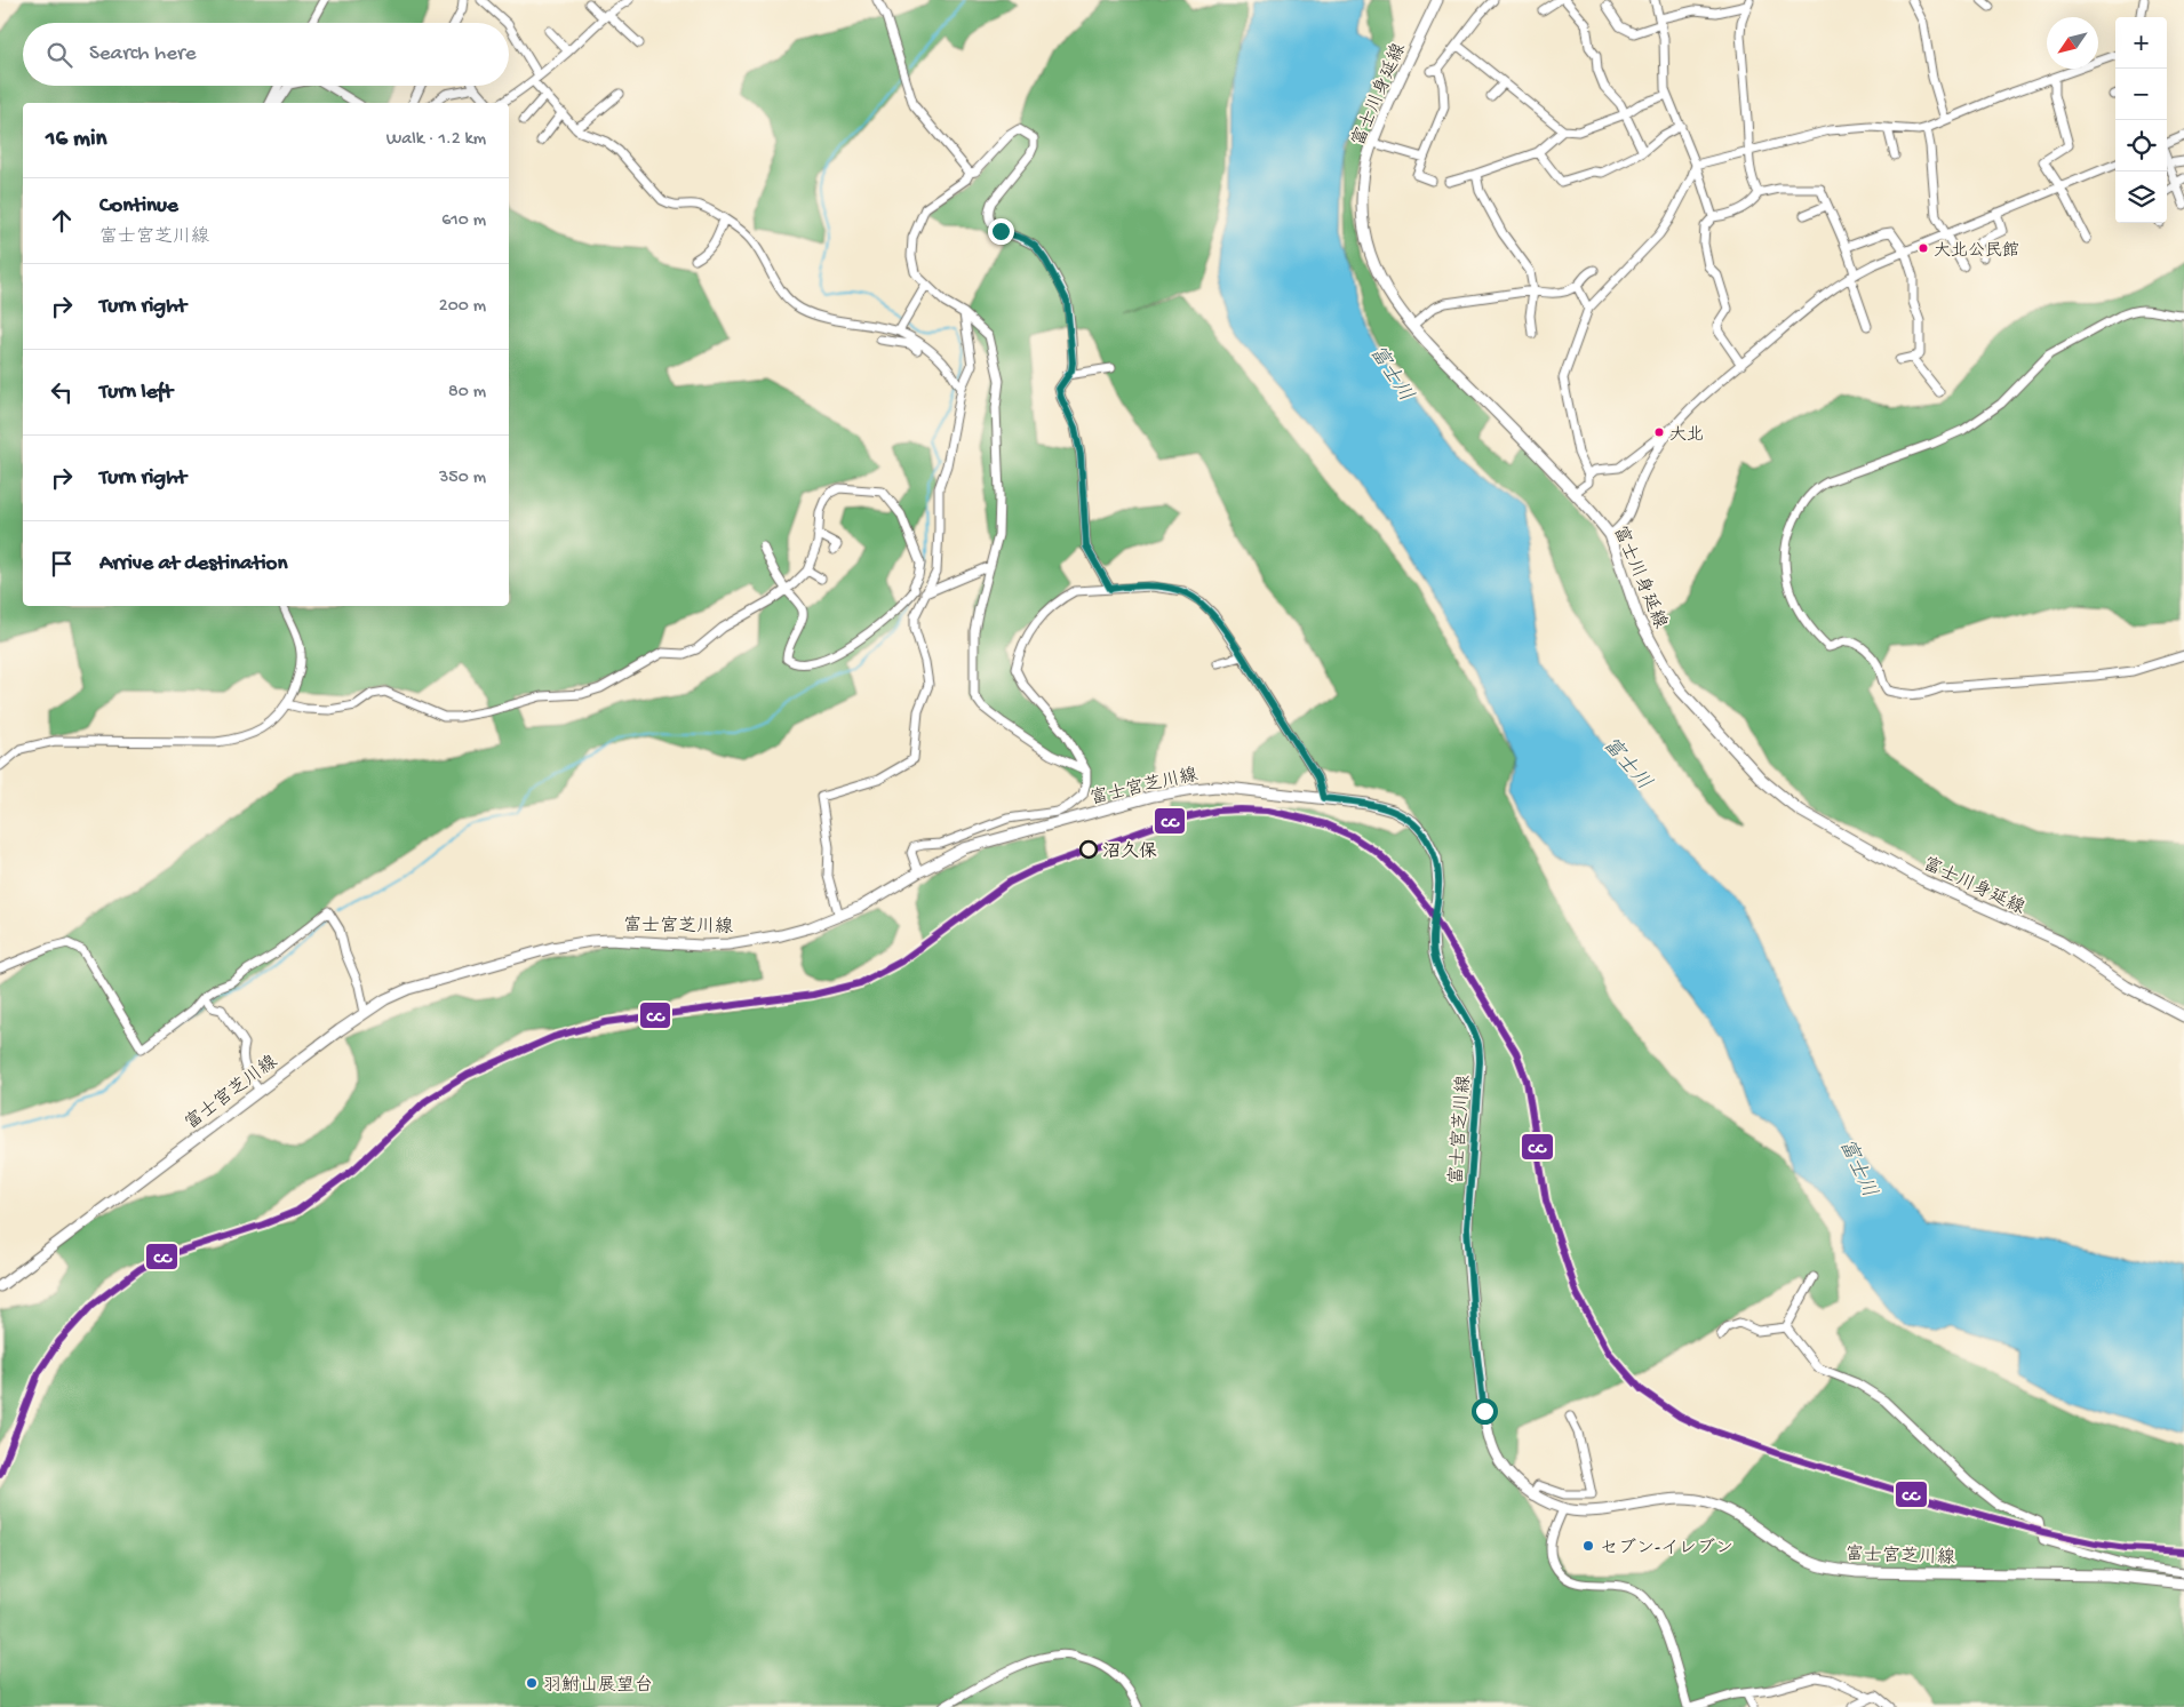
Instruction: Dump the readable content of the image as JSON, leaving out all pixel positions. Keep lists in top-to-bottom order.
{
  "streets": {
    "main road": ["富士川身延線", "富士宮芝川線"]
  },
  "water": ["富士川"],
  "places": [
    "大北公民館",
    "大北",
    "沼久保",
    "セブン-イレブン",
    "羽鮒山展望台"
  ],
  "lines": ["transit line CC"],
  "north": "bottom left",
  "page": {
    "map_buttons": ["+", "−"],
    "search": "Search here",
    "heading": ["16 min", "Walk · 1.2 km"],
    "list": [
      ["Continue", "富士宮芝川線", "610 m"],
      ["Turn right", "200 m"],
      ["Turn left", "80 m"],
      ["Turn right", "350 m"],
      "Arrive at destination"
    ]
  }
}
